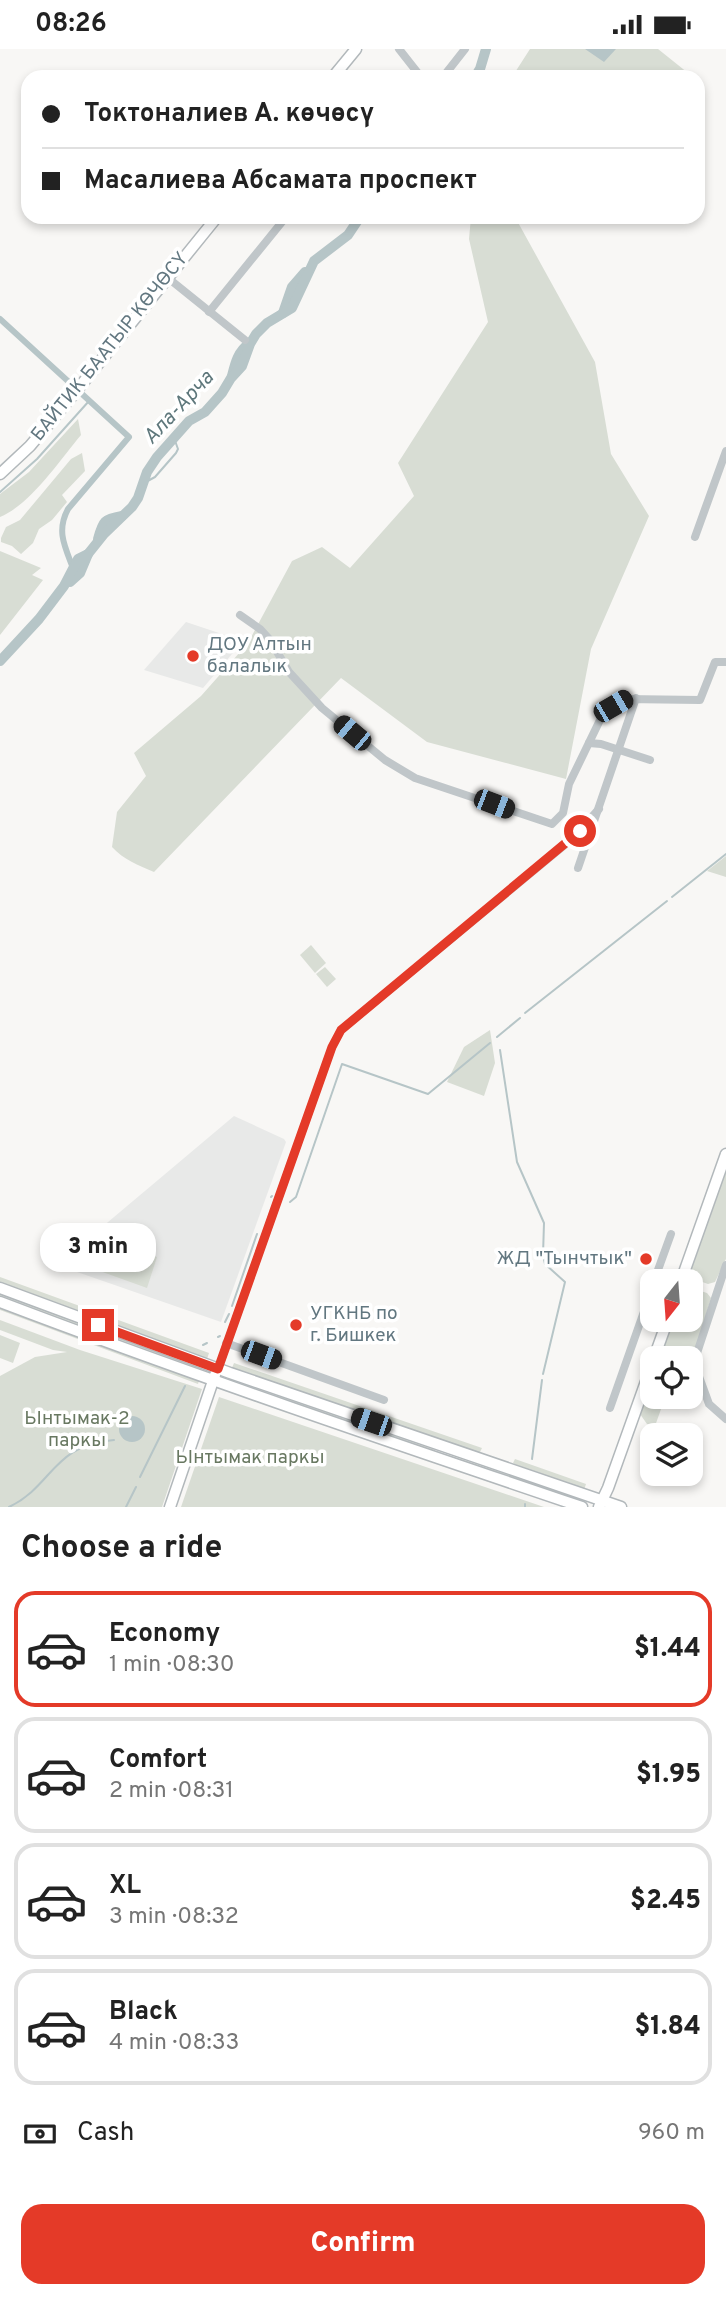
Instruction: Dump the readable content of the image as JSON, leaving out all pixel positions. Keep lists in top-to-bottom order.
{
  "streets": {
    "main road": ["БАЙТИК БААТЫР КӨЧӨСҮ"]
  },
  "water": ["Ала-Арча"],
  "parks": ["Ынтымак-2 паркы", "Ынтымак паркы"],
  "places": ["ДОУ Алтын балалык", "ЖД \"Тынчтык\"", "УГКНБ по г. Бишкек"],
  "north": "bottom",
  "page": {
    "status": "08:26",
    "banner": ["Токтоналиев А. көчөсү", "Масалиева Абсамата проспект"],
    "bubble": "3 min",
    "heading": "Choose a ride",
    "list": [
      {
        "name": "Economy",
        "note": "1 min · 08:30",
        "value": "$1.44"
      },
      {
        "name": "Comfort",
        "note": "2 min · 08:31",
        "value": "$1.95"
      },
      {
        "name": "XL",
        "note": "3 min · 08:32",
        "value": "$2.45"
      },
      {
        "name": "Black",
        "note": "4 min · 08:33",
        "value": "$1.84"
      }
    ],
    "pay": ["Cash", "960 m"],
    "buttons": "Confirm"
  }
}
